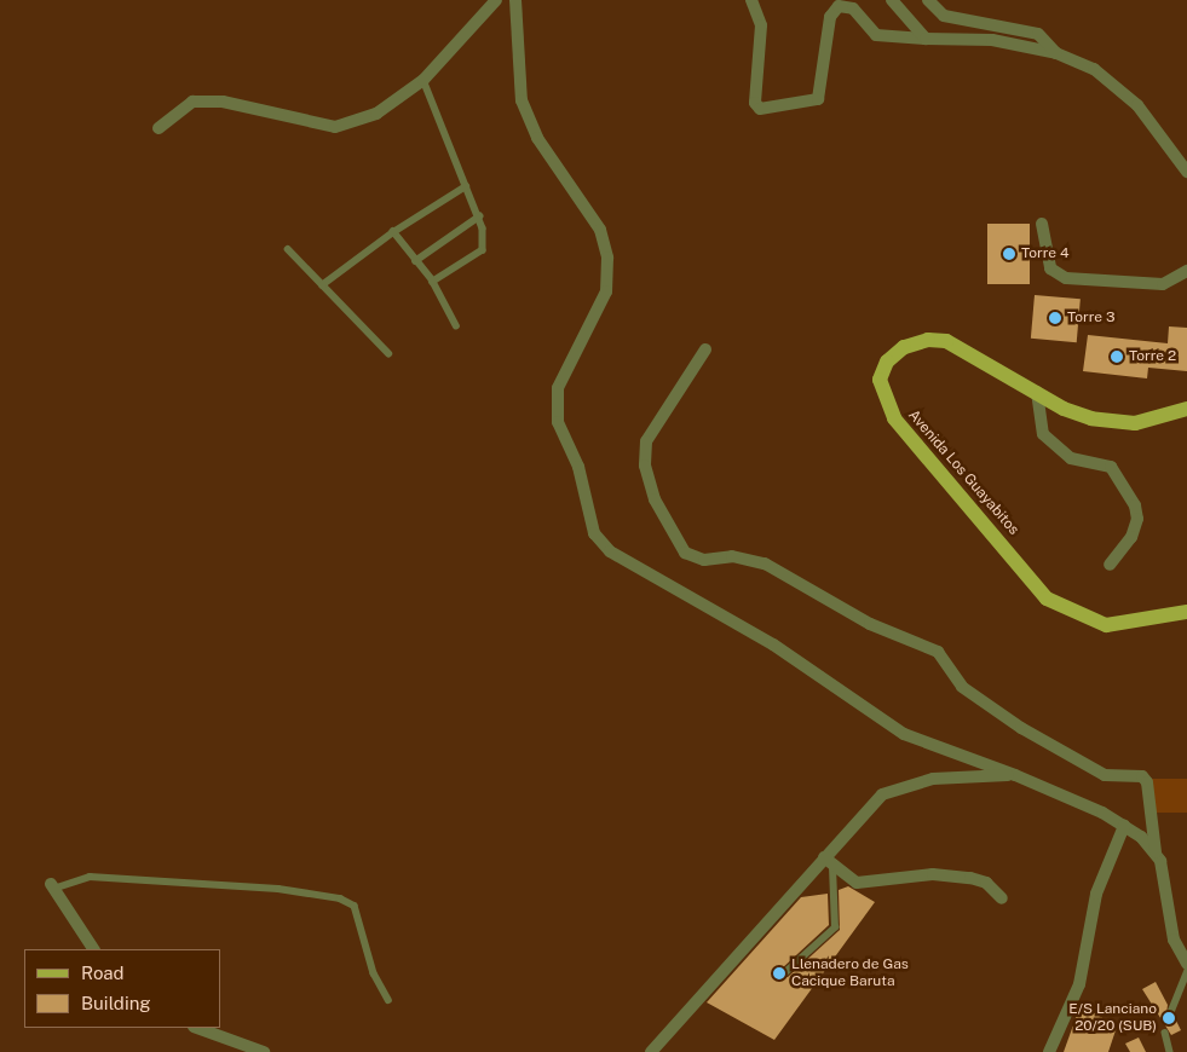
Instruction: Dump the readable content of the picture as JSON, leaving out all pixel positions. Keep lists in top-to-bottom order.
{
  "streets": {
    "main road": ["Avenida Los Guayabitos"]
  },
  "places": [
    "Torre 4",
    "Torre 3",
    "Torre 2",
    "Llenadero de Gas Cacique Baruta",
    "E/S Lanciano 20/20 (SUB)"
  ],
  "legend": ["Road", "Building"]
}
